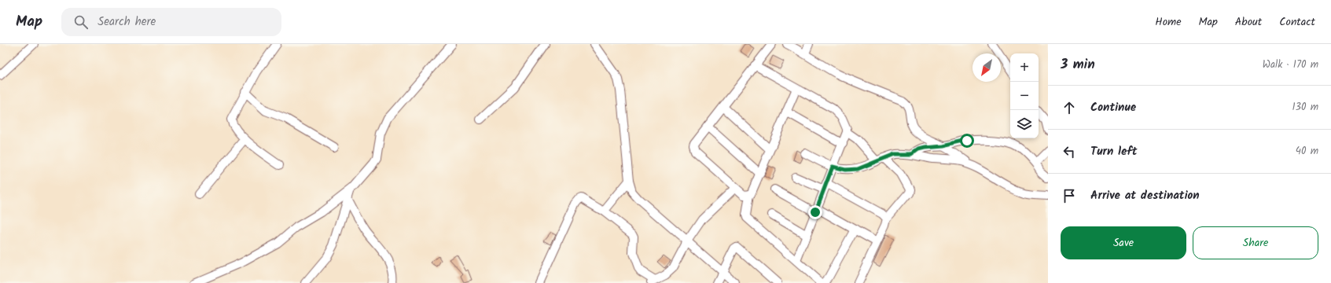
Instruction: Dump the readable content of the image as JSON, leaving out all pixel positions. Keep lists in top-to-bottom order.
{
  "north": "bottom left",
  "page": {
    "header": "Map",
    "search": "Search here",
    "nav": [
      "Home",
      "Map",
      "About",
      "Contact"
    ],
    "heading": ["3 min", "Walk · 170 m"],
    "map_buttons": ["+", "−"],
    "list": [
      ["Continue", "130 m"],
      ["Turn left", "40 m"],
      "Arrive at destination"
    ],
    "buttons": ["Save", "Share"]
  }
}
